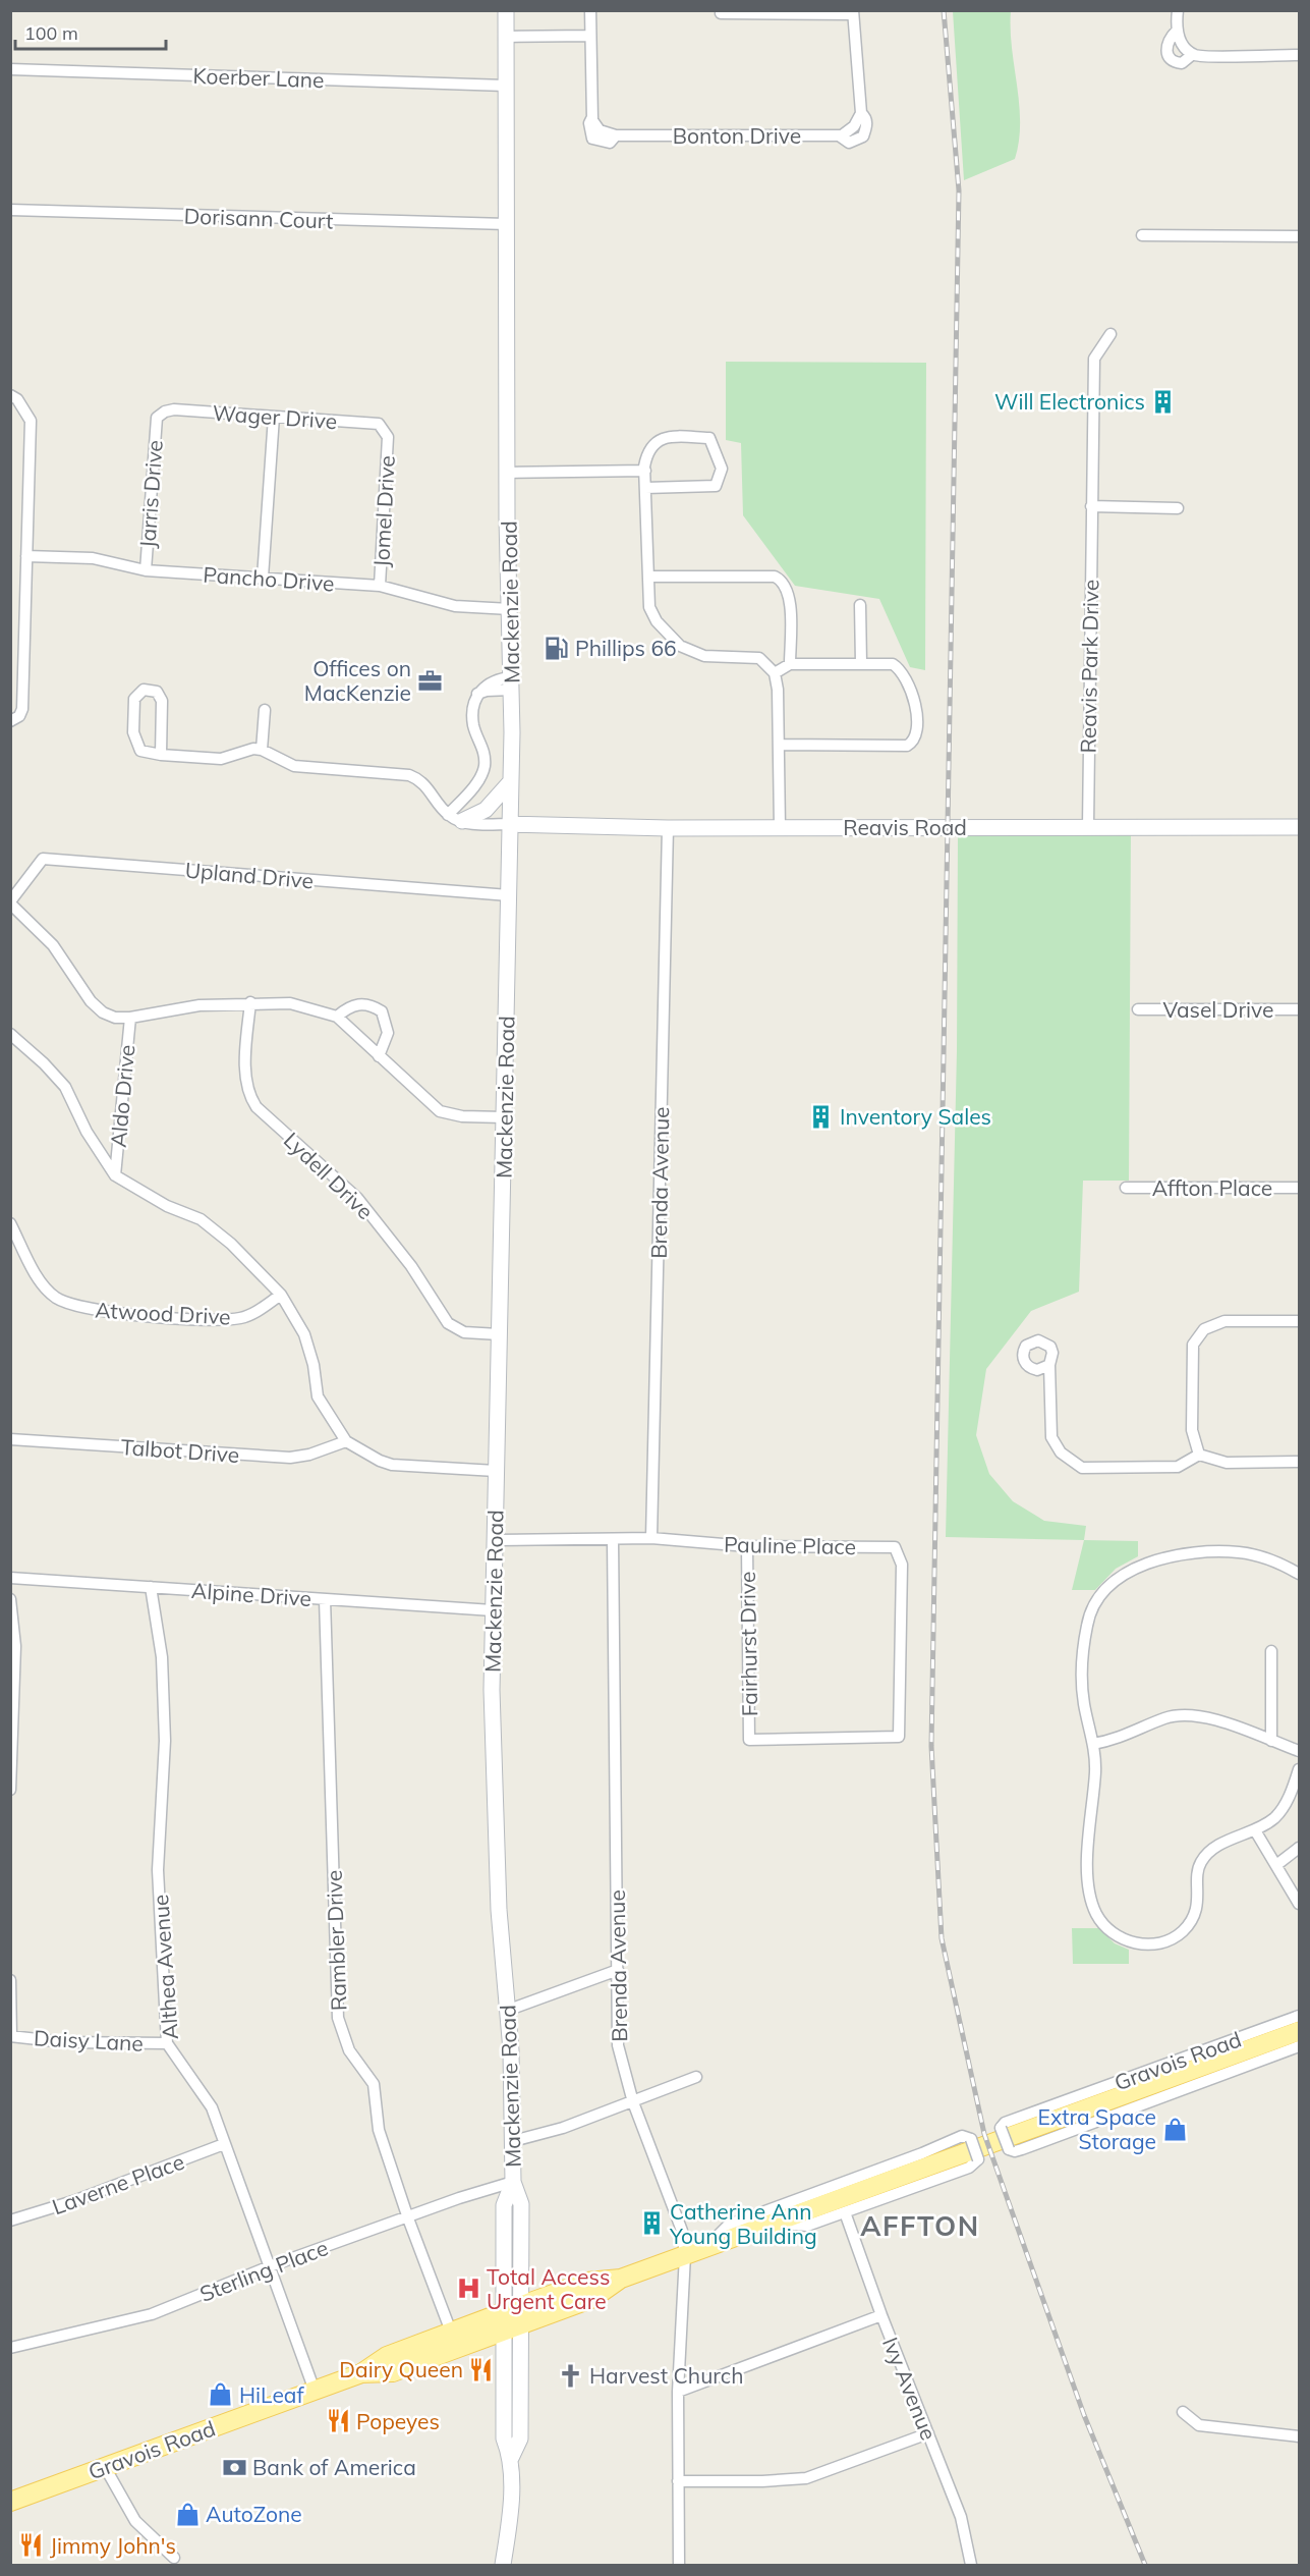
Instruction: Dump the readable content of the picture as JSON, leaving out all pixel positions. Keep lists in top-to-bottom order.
{
  "streets": {
    "main road": ["Mackenzie Road", "Reavis Road", "Gravois Road"],
    "street": [
      "Koerber Lane",
      "Bonton Drive",
      "Dorisann Court",
      "Wager Drive",
      "Jarris Drive",
      "Jomel Drive",
      "Pancho Drive",
      "Reavis Park Drive",
      "Upland Drive",
      "Vasel Drive",
      "Aldo Drive",
      "Lydell Drive",
      "Brenda Avenue",
      "Affton Place",
      "Atwood Drive",
      "Talbot Drive",
      "Pauline Place",
      "Alpine Drive",
      "Fairhurst Drive",
      "Rambler Drive",
      "Althea Avenue",
      "Daisy Lane",
      "Laverne Place",
      "Sterling Place",
      "Ivy Avenue"
    ]
  },
  "crossings": [
    ["Koerber Lane", "Mackenzie Road"],
    ["Dorisann Court", "Mackenzie Road"],
    ["Wager Drive", "Jarris Drive"],
    ["Wager Drive", "Jomel Drive"],
    ["Jarris Drive", "Pancho Drive"],
    ["Jomel Drive", "Pancho Drive"],
    ["Pancho Drive", "Mackenzie Road"],
    ["Mackenzie Road", "Reavis Road"],
    ["Mackenzie Road", "Upland Drive"],
    ["Mackenzie Road", "Lydell Drive"],
    ["Mackenzie Road", "Pauline Place"],
    ["Mackenzie Road", "Alpine Drive"],
    ["Mackenzie Road", "Gravois Road"],
    ["Mackenzie Road", "Sterling Place"],
    ["Reavis Park Drive", "Reavis Road"],
    ["Reavis Road", "Brenda Avenue"],
    ["Brenda Avenue", "Pauline Place"],
    ["Brenda Avenue", "Gravois Road"],
    ["Pauline Place", "Fairhurst Drive"],
    ["Alpine Drive", "Rambler Drive"],
    ["Alpine Drive", "Althea Avenue"],
    ["Rambler Drive", "Gravois Road"],
    ["Rambler Drive", "Sterling Place"],
    ["Althea Avenue", "Daisy Lane"],
    ["Althea Avenue", "Gravois Road"],
    ["Althea Avenue", "Laverne Place"],
    ["Althea Avenue", "Sterling Place"],
    ["Gravois Road", "Ivy Avenue"]
  ],
  "districts": ["AFFTON"],
  "places": {
    "building": ["Will Electronics", "Inventory Sales", "Catherine Ann Young Building"],
    "fuel station": ["Phillips 66"],
    "office": ["Offices on MacKenzie"],
    "shop": ["Extra Space Storage", "HiLeaf", "AutoZone"],
    "hospital": ["Total Access Urgent Care"],
    "restaurant": ["Dairy Queen", "Popeyes", "Jimmy John's"],
    "church": ["Harvest Church"],
    "bank": ["Bank of America"]
  },
  "scale_bar": "100 m"
}
